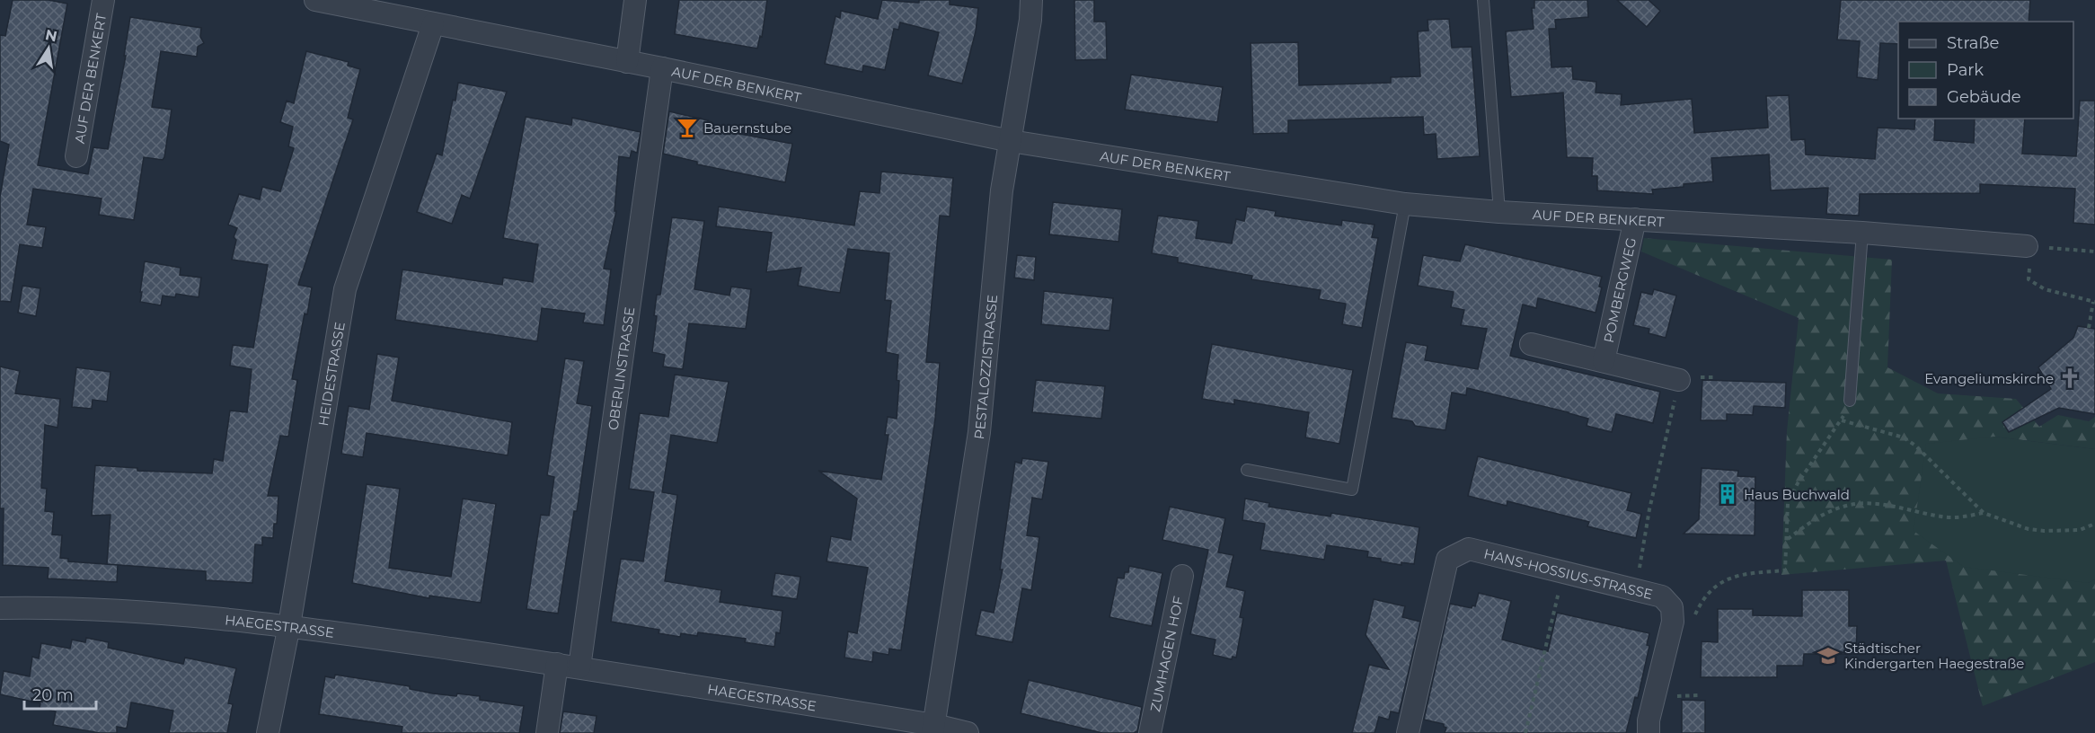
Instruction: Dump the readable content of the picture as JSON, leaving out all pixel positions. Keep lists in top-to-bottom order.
{
  "streets": {
    "street": [
      "AUF DER BENKERT",
      "POMBERGWEG",
      "PESTALOZZISTRASSE",
      "OBERLINSTRASSE",
      "HEIDESTRASSE",
      "HANS-HOSSIUS-STRASSE",
      "HAEGESTRASSE",
      "ZUMHAGEN HOF"
    ]
  },
  "crossings": [
    ["AUF DER BENKERT", "POMBERGWEG"],
    ["AUF DER BENKERT", "PESTALOZZISTRASSE"],
    ["AUF DER BENKERT", "OBERLINSTRASSE"],
    ["AUF DER BENKERT", "HEIDESTRASSE"],
    ["PESTALOZZISTRASSE", "HAEGESTRASSE"],
    ["OBERLINSTRASSE", "HAEGESTRASSE"],
    ["HEIDESTRASSE", "HAEGESTRASSE"]
  ],
  "places": {
    "bar": ["Bauernstube"],
    "church": ["Evangeliumskirche"],
    "building": ["Haus Buchwald"],
    "school or university": ["Städtischer Kindergarten Haegestraße"]
  },
  "legend": ["Straße", "Park", "Gebäude"],
  "scale_bar": "20 m",
  "north": "top"
}
